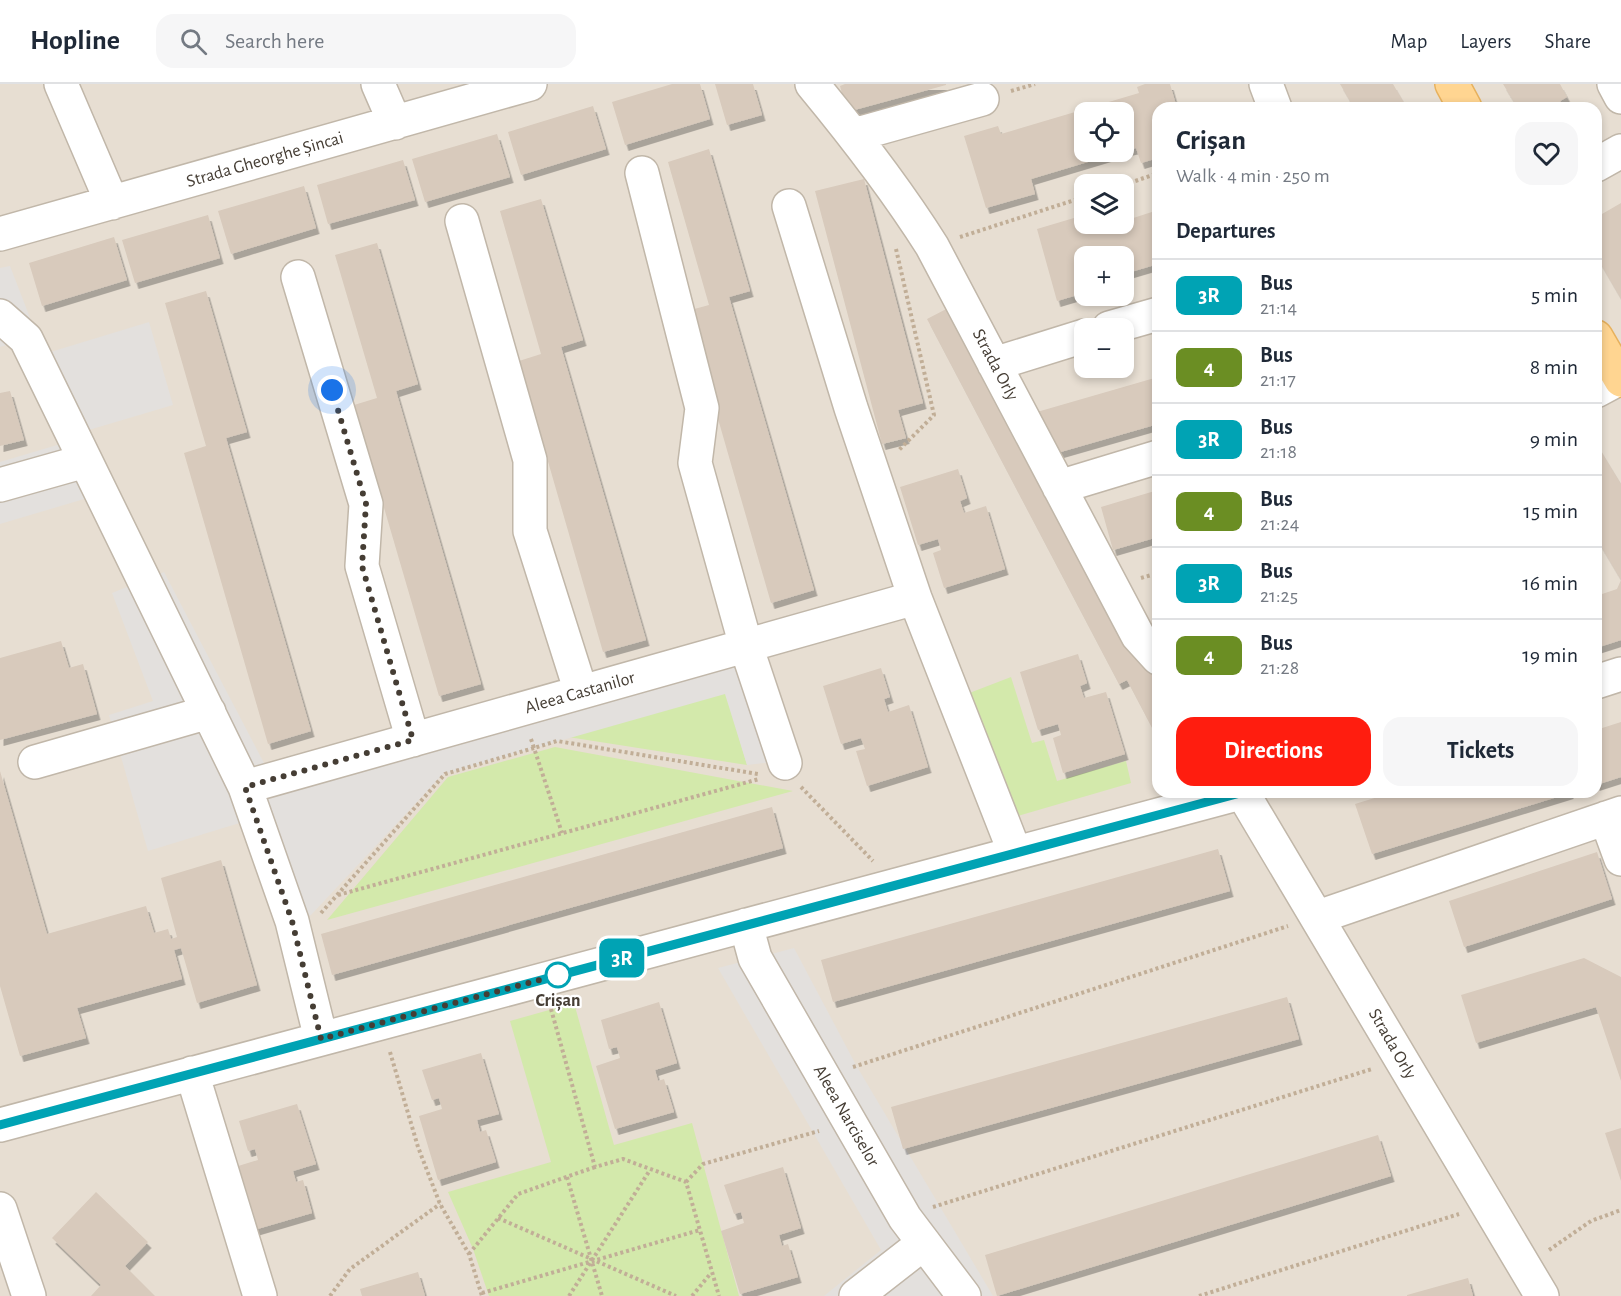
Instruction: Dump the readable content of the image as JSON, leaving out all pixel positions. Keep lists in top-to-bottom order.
{
  "streets": {
    "street": [
      "Strada Gheorghe Șincai",
      "Strada Orly",
      "Aleea Castanilor",
      "Aleea Narciselor"
    ]
  },
  "places": ["Crișan"],
  "lines": ["bus line 3R"],
  "page": {
    "header": "Hopline",
    "search": "Search here",
    "nav": ["Map", "Layers", "Share"],
    "on_map": "3R",
    "map_buttons": ["+", "−"],
    "heading": [
      ["Crișan", "Walk · 4 min · 250 m"],
      "Departures"
    ],
    "list": [
      {
        "mark": "3R",
        "name": "Bus",
        "note": "21:14",
        "value": "5 min"
      },
      {
        "mark": "4",
        "name": "Bus",
        "note": "21:17",
        "value": "8 min"
      },
      {
        "mark": "3R",
        "name": "Bus",
        "note": "21:18",
        "value": "9 min"
      },
      {
        "mark": "4",
        "name": "Bus",
        "note": "21:24",
        "value": "15 min"
      },
      {
        "mark": "3R",
        "name": "Bus",
        "note": "21:25",
        "value": "16 min"
      },
      {
        "mark": "4",
        "name": "Bus",
        "note": "21:28",
        "value": "19 min"
      }
    ],
    "buttons": ["Directions", "Tickets"]
  }
}
